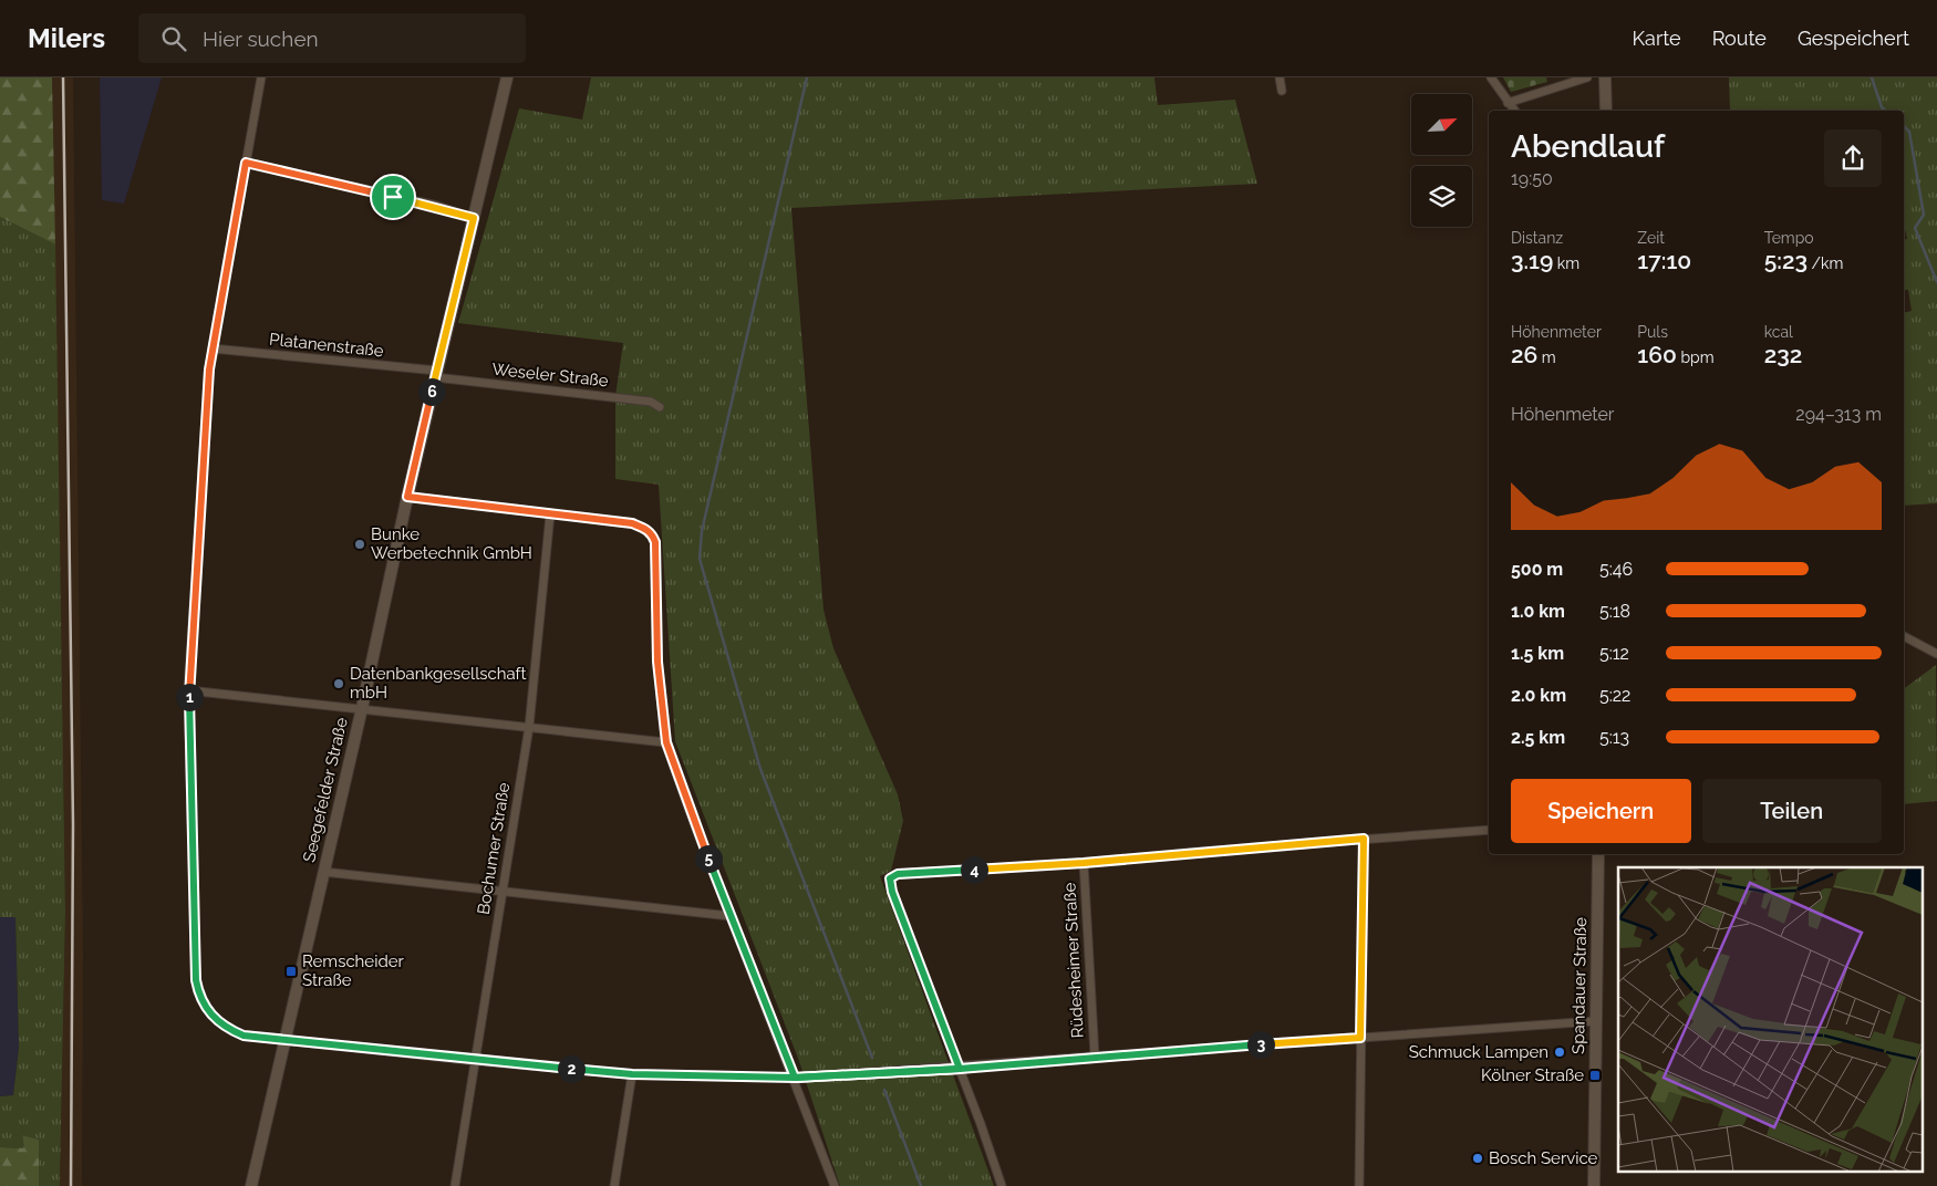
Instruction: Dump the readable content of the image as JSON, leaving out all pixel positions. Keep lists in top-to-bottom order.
{
  "streets": {
    "street": [
      "Platanenstraße",
      "Weseler Straße",
      "Seegefelder Straße",
      "Bochumer Straße",
      "Rüdesheimer Straße",
      "Spandauer Straße"
    ]
  },
  "crossings": [
    ["Platanenstraße", "Weseler Straße"],
    ["Platanenstraße", "Seegefelder Straße"],
    ["Weseler Straße", "Seegefelder Straße"]
  ],
  "places": {
    "other": [
      "Bunke Werbetechnik GmbH",
      "Datenbankgesellschaft mbH",
      "Schmuck Lampen",
      "Bosch Service"
    ],
    "transit": ["Remscheider Straße", "Kölner Straße"]
  },
  "north": "top right",
  "page": {
    "header": "Milers",
    "search": "Hier suchen",
    "nav": ["Karte", "Route", "Gespeichert"],
    "heading": ["Abendlauf", "19:50"],
    "stats": [
      ["Distanz", "3.19 km"],
      ["Zeit", "17:10"],
      ["Tempo", "5:23 /km"],
      ["Höhenmeter", "26 m"],
      ["Puls", "160 bpm"],
      ["kcal", "232"]
    ],
    "pins": [
      "6",
      "1",
      "5",
      "4",
      "3",
      "2"
    ],
    "chart": ["Höhenmeter", "294–313 m"],
    "list": [
      {
        "name": "500 m",
        "note": "5:46"
      },
      {
        "name": "1.0 km",
        "note": "5:18"
      },
      {
        "name": "1.5 km",
        "note": "5:12"
      },
      {
        "name": "2.0 km",
        "note": "5:22"
      },
      {
        "name": "2.5 km",
        "note": "5:13"
      }
    ],
    "buttons": ["Speichern", "Teilen"]
  }
}
